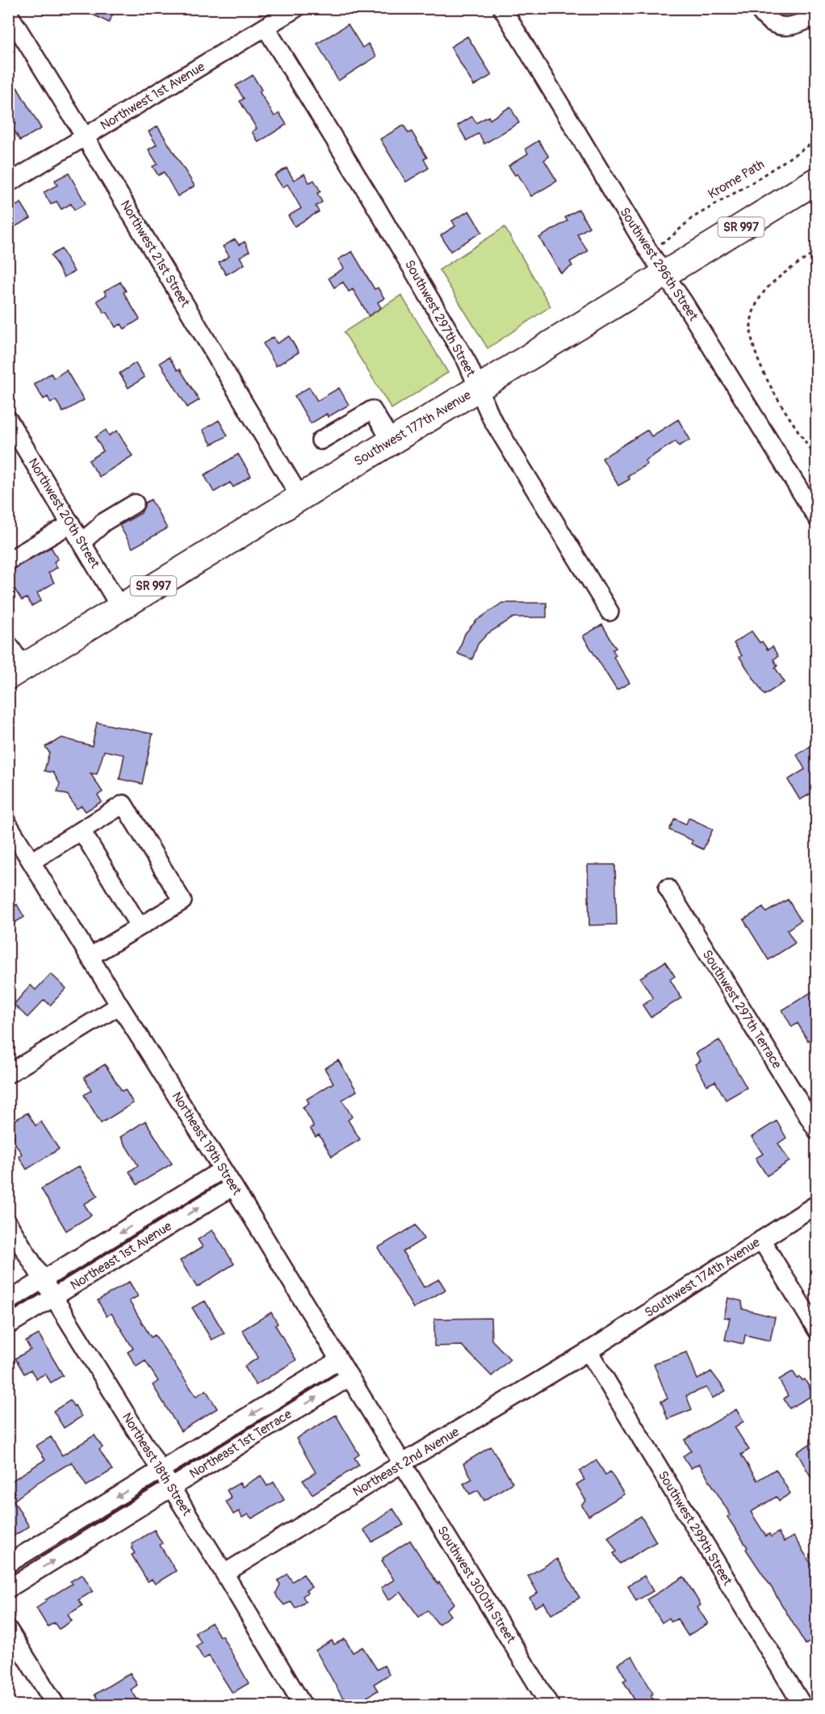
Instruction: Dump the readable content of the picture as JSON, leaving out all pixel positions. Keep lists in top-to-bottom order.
{
  "streets": {
    "highway": ["SR 997", "Southwest 177th Avenue"],
    "street": [
      "Northwest 1st Avenue",
      "Northwest 21st Street",
      "Southwest 296th Street",
      "Southwest 297th Street",
      "Northwest 20th Street",
      "Southwest 297th Terrace",
      "Northeast 19th Street",
      "Northeast 1st Avenue",
      "Southwest 174th Avenue",
      "Northeast 1st Terrace",
      "Northeast 2nd Avenue",
      "Northeast 18th Street",
      "Southwest 299th Street",
      "Southwest 300th Street"
    ],
    "path": ["Krome Path"]
  },
  "crossings": [
    ["Northwest 1st Avenue", "Northwest 21st Street"],
    ["Northwest 1st Avenue", "Southwest 297th Street"],
    ["Northwest 21st Street", "Southwest 177th Avenue"],
    ["Southwest 296th Street", "Southwest 177th Avenue"],
    ["Southwest 297th Street", "Southwest 177th Avenue"],
    ["Southwest 177th Avenue", "Northwest 20th Street"],
    ["Northeast 19th Street", "Northeast 1st Avenue"],
    ["Northeast 19th Street", "Northeast 1st Terrace"],
    ["Northeast 19th Street", "Northeast 2nd Avenue"],
    ["Northeast 19th Street", "Southwest 300th Street"],
    ["Northeast 1st Avenue", "Northeast 18th Street"],
    ["Southwest 174th Avenue", "Northeast 2nd Avenue"],
    ["Southwest 174th Avenue", "Southwest 299th Street"],
    ["Northeast 1st Terrace", "Northeast 18th Street"],
    ["Northeast 2nd Avenue", "Northeast 18th Street"],
    ["Northeast 2nd Avenue", "Southwest 299th Street"],
    ["Northeast 2nd Avenue", "Southwest 300th Street"]
  ]
}
